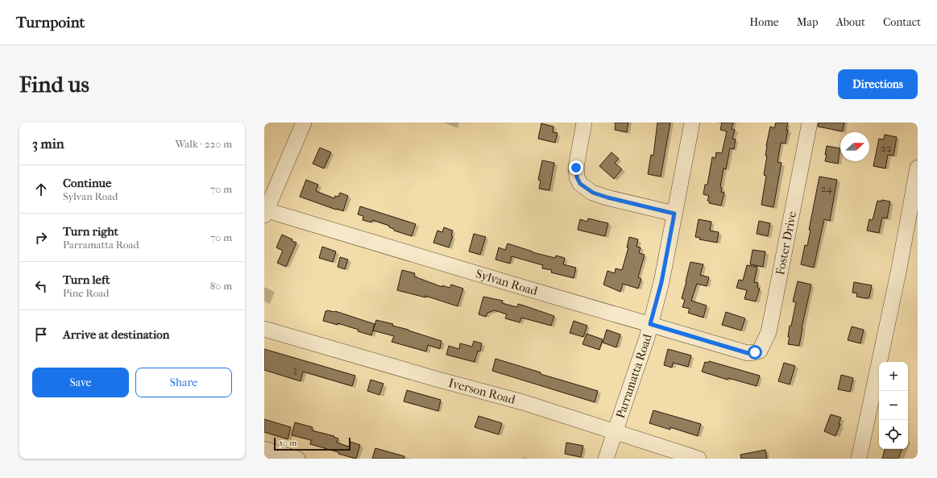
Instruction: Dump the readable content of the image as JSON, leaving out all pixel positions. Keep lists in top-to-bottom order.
{
  "streets": {
    "street": [
      "Foster Drive",
      "Sylvan Road",
      "Parramatta Road",
      "Iverson Road"
    ]
  },
  "crossings": [
    ["Foster Drive", "Sylvan Road"],
    ["Sylvan Road", "Parramatta Road"],
    ["Parramatta Road", "Iverson Road"]
  ],
  "house_numbers": ["22", "24", "3"],
  "scale_bar": "50 m",
  "north": "right",
  "page": {
    "header": "Turnpoint",
    "nav": [
      "Home",
      "Map",
      "About",
      "Contact"
    ],
    "buttons": [
      "Directions",
      ["Save", "Share"]
    ],
    "title": "Find us",
    "heading": ["3 min", "Walk · 220 m"],
    "list": [
      ["Continue", "Sylvan Road", "70 m"],
      ["Turn right", "Parramatta Road", "70 m"],
      ["Turn left", "Pine Road", "80 m"],
      "Arrive at destination"
    ],
    "map_buttons": ["+", "−"],
    "scale": "50 m"
  }
}
